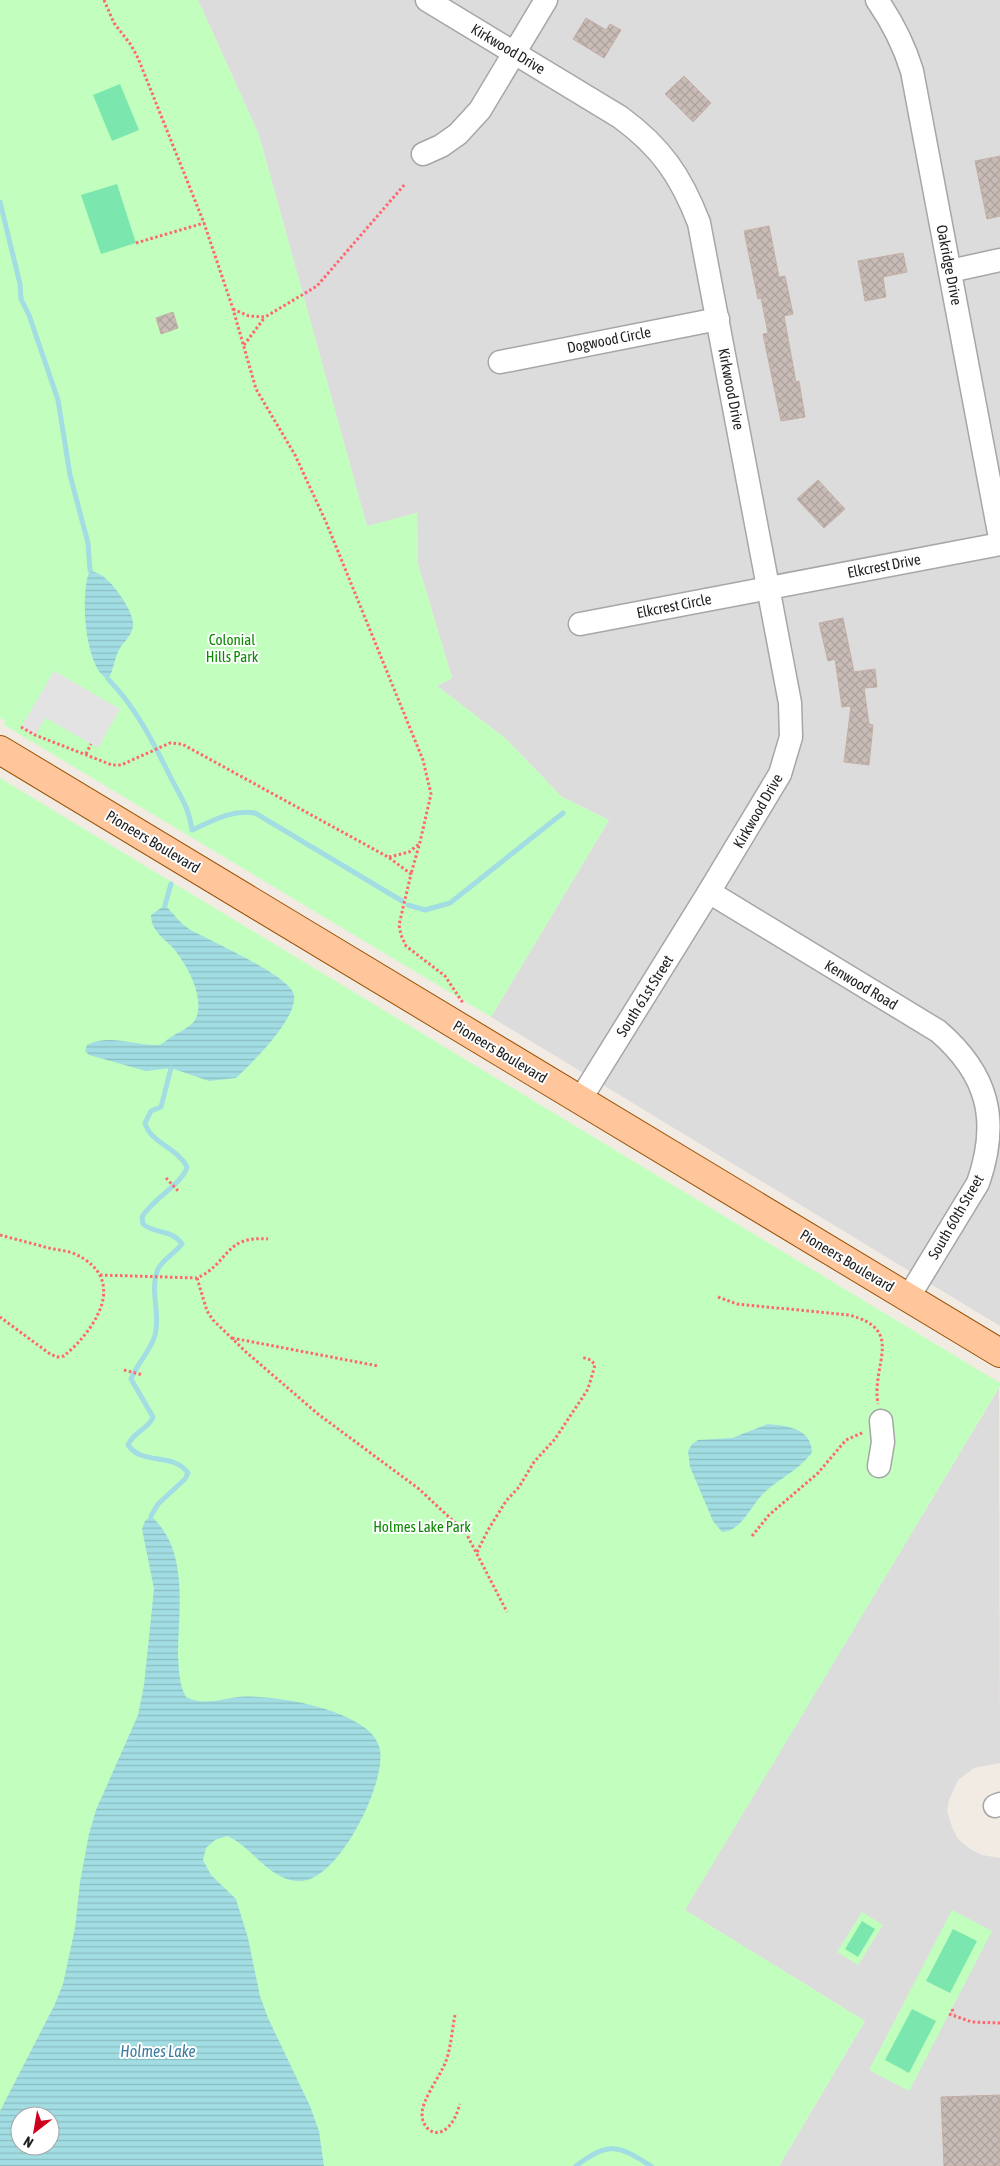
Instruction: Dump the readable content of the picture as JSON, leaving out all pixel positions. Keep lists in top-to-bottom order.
{
  "streets": {
    "main road": ["Pioneers Boulevard"],
    "street": [
      "Kirkwood Drive",
      "Oakridge Drive",
      "Dogwood Circle",
      "Elkcrest Drive",
      "Elkcrest Circle",
      "Kenwood Road",
      "South 61st Street",
      "South 60th Street"
    ]
  },
  "crossings": [
    ["Kirkwood Drive", "Dogwood Circle"],
    ["Kirkwood Drive", "Elkcrest Drive"],
    ["Kirkwood Drive", "Elkcrest Circle"],
    ["Kirkwood Drive", "Kenwood Road"],
    ["Kirkwood Drive", "South 61st Street"],
    ["Elkcrest Drive", "Elkcrest Circle"],
    ["Pioneers Boulevard", "South 61st Street"],
    ["Pioneers Boulevard", "South 60th Street"],
    ["Kenwood Road", "South 61st Street"],
    ["Kenwood Road", "South 60th Street"]
  ],
  "water": ["Holmes Lake"],
  "parks": ["Colonial Hills Park", "Holmes Lake Park"],
  "north": "bottom left"
}
